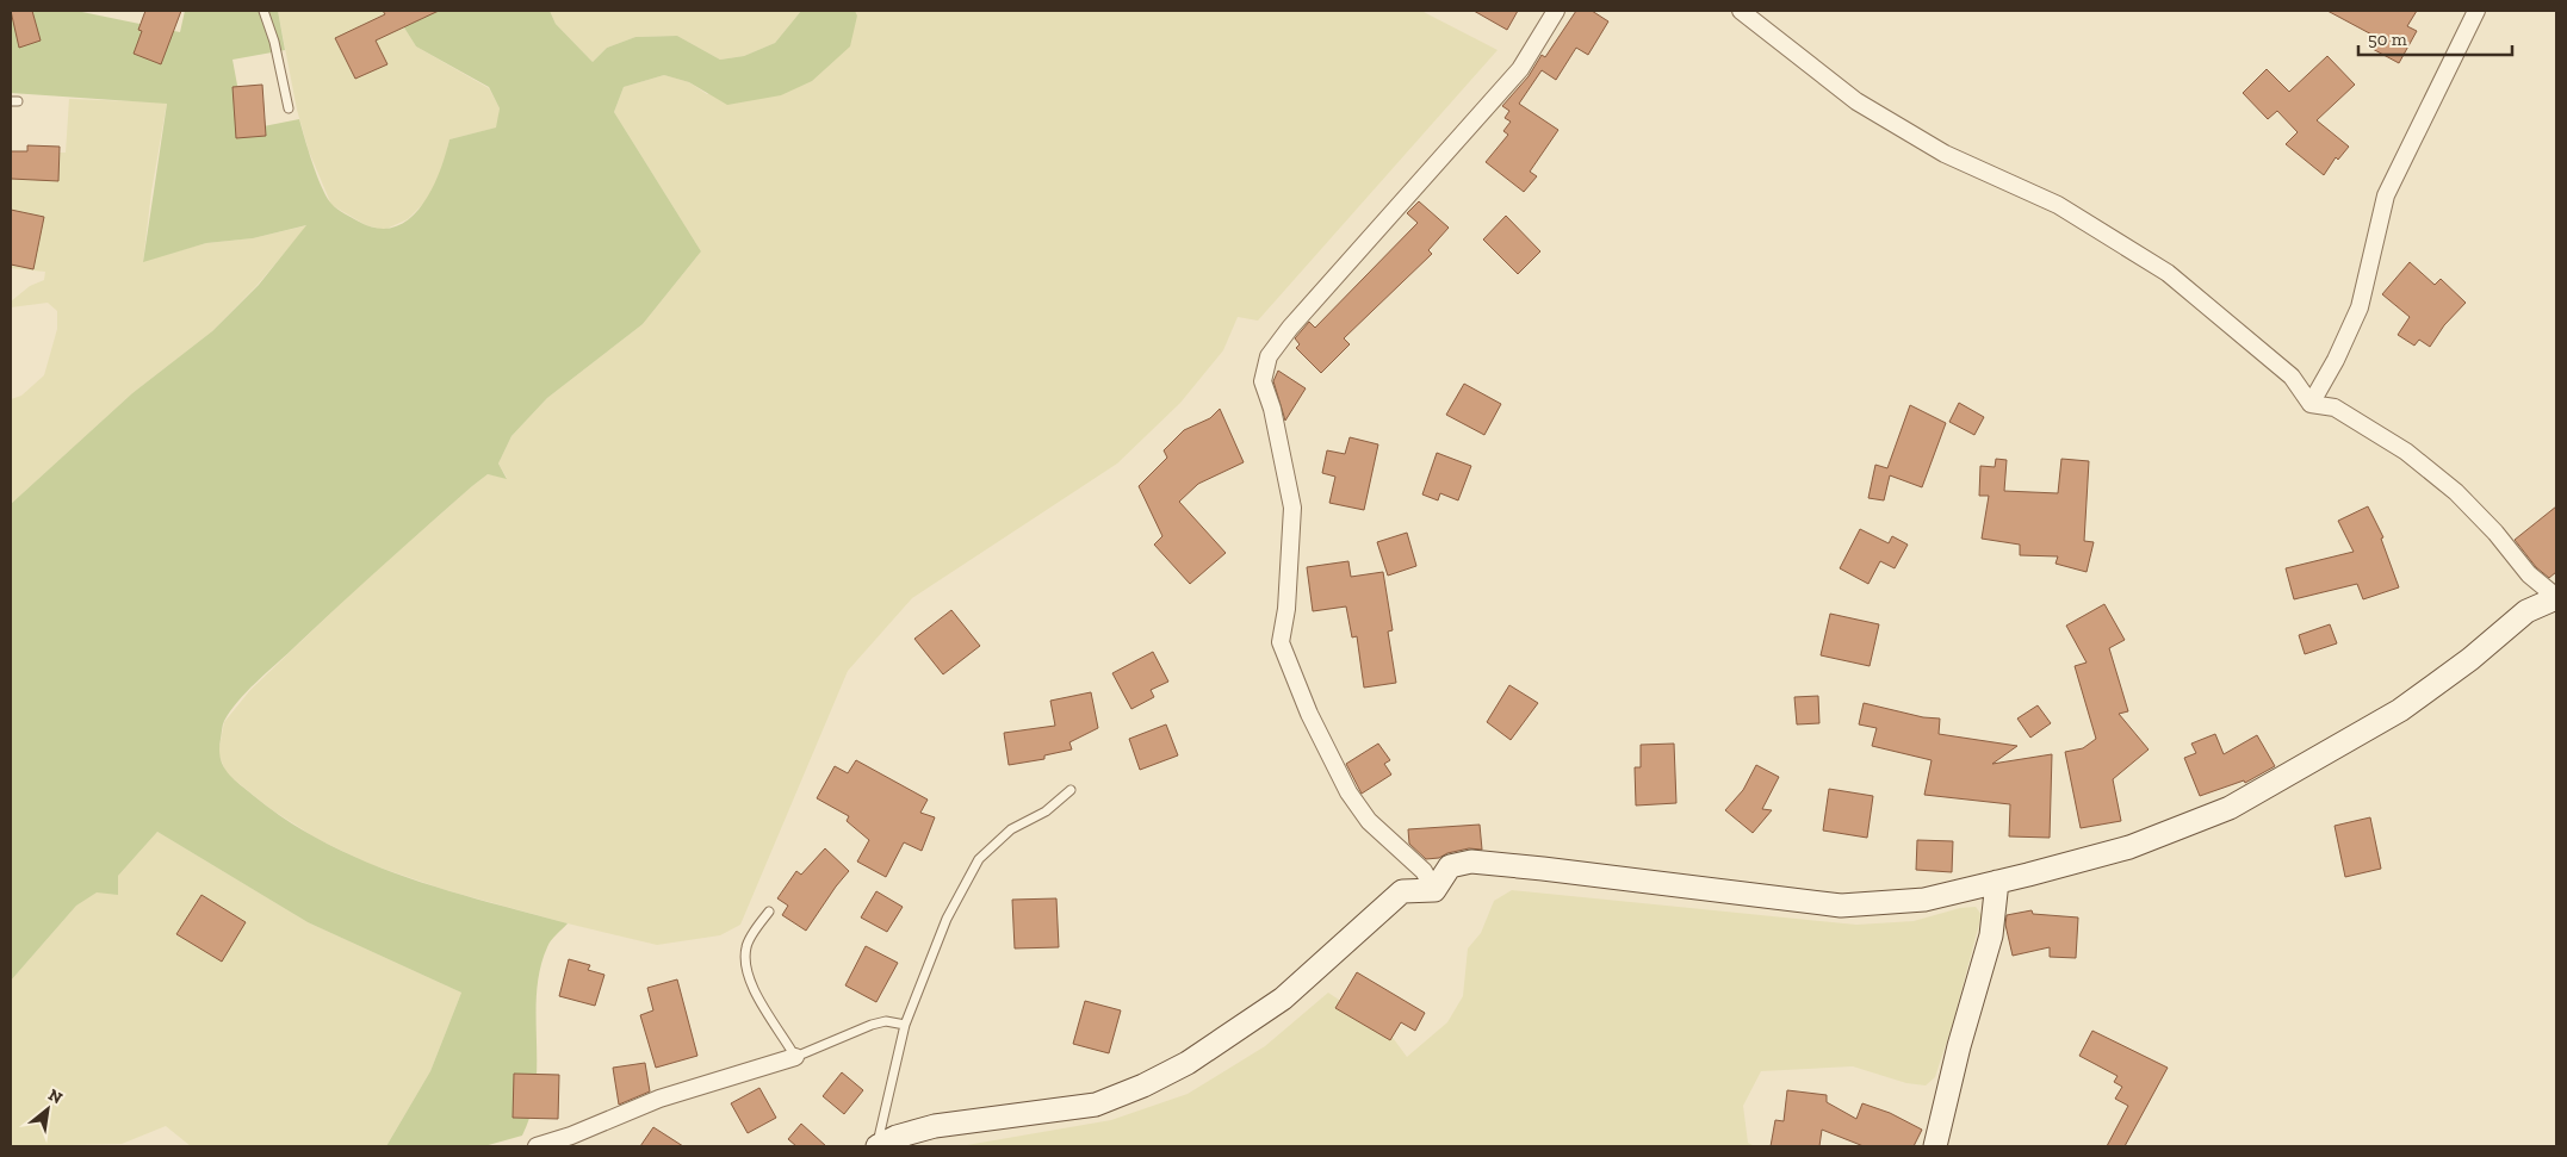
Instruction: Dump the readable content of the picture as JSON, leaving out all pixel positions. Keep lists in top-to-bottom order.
{
  "scale_bar": "50 m",
  "north": "top right"
}
